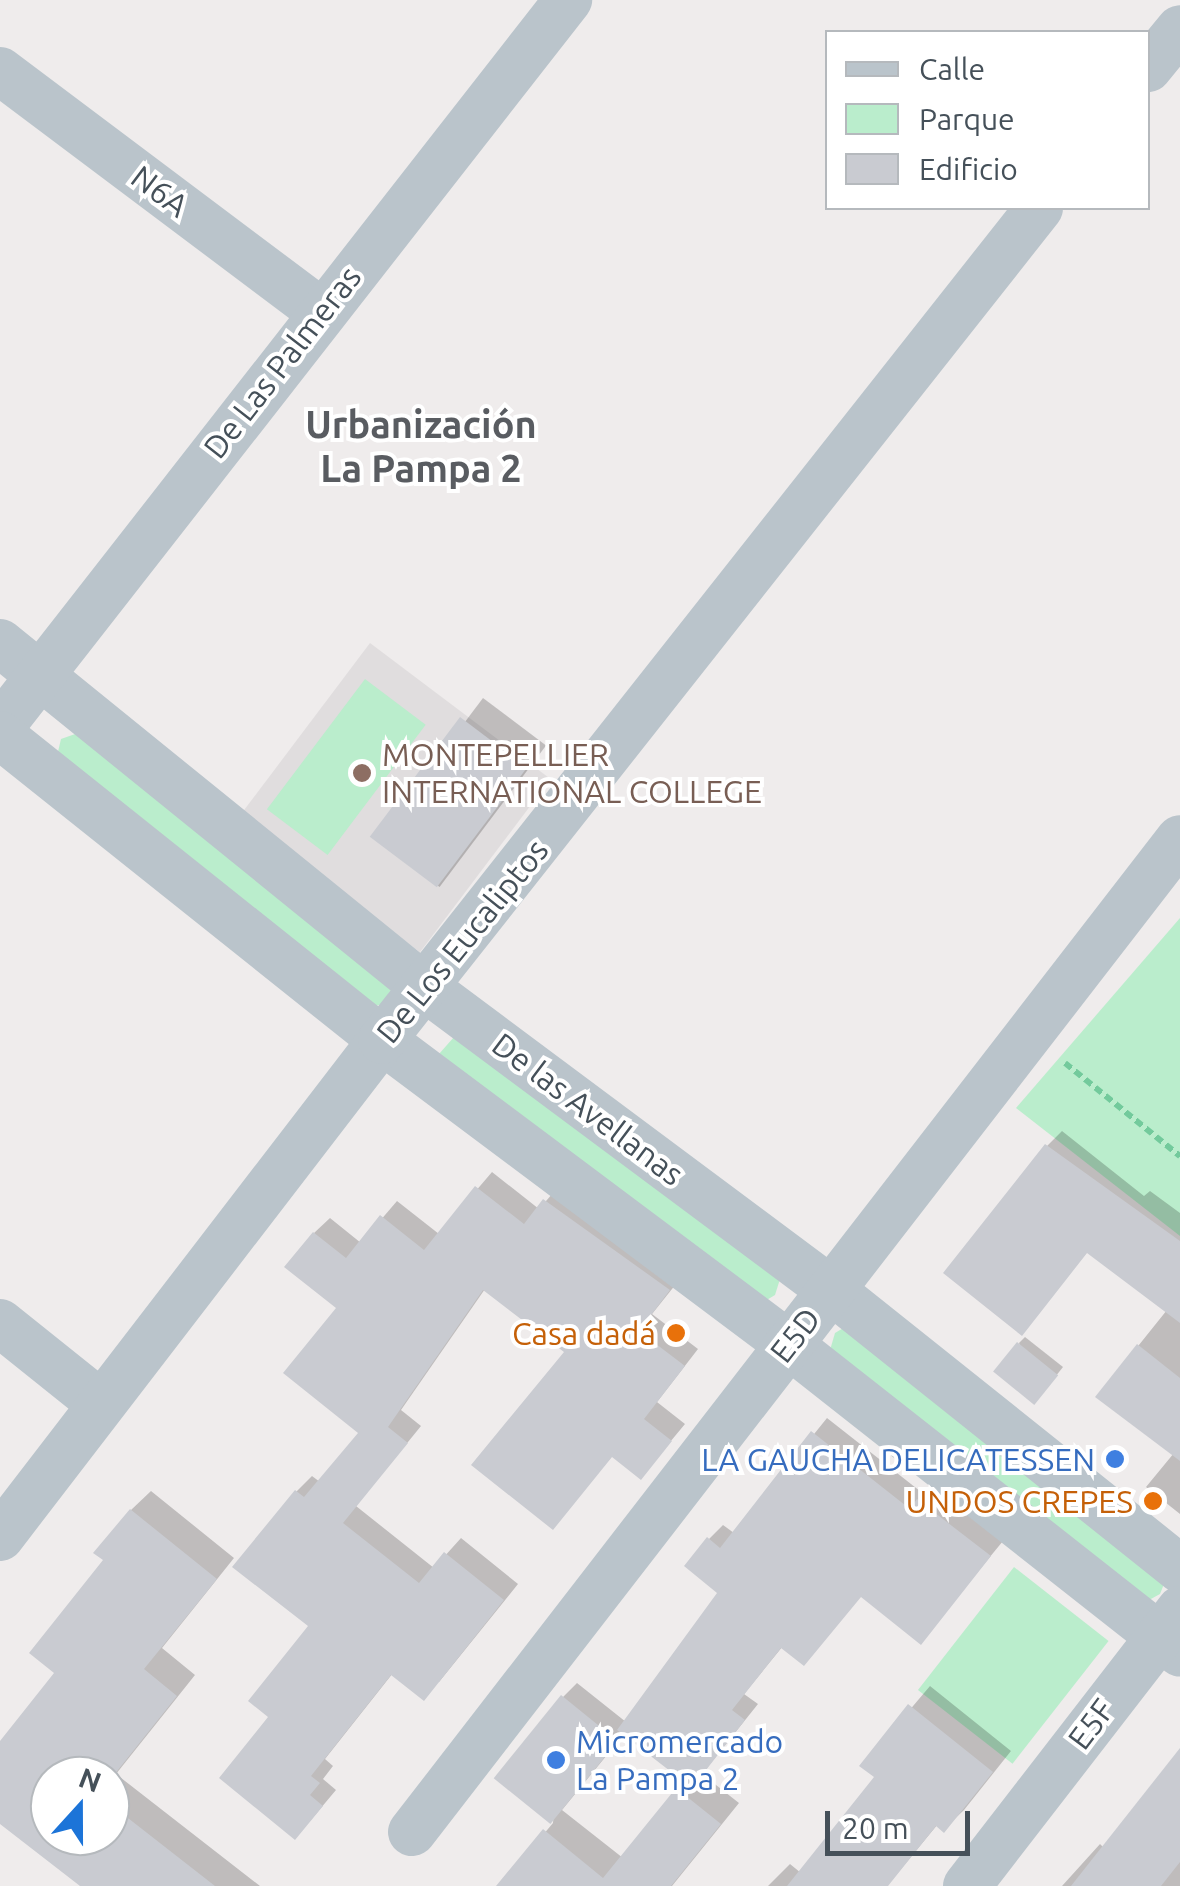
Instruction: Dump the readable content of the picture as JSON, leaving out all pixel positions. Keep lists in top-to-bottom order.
{
  "streets": {
    "street": [
      "N6A",
      "De Las Palmeras",
      "De Los Eucaliptos",
      "De las Avellanas",
      "E5D",
      "E5F"
    ]
  },
  "crossings": [
    ["N6A", "De Las Palmeras"],
    ["De Las Palmeras", "De las Avellanas"],
    ["De Los Eucaliptos", "De las Avellanas"],
    ["De las Avellanas", "E5D"]
  ],
  "districts": ["Urbanización La Pampa 2"],
  "places": [
    "MONTEPELLIER INTERNATIONAL COLLEGE",
    "Casa dadá",
    "LA GAUCHA DELICATESSEN",
    "UNDOS CREPES",
    "Micromercado La Pampa 2"
  ],
  "legend": ["Calle", "Parque", "Edificio"],
  "scale_bar": "20 m",
  "north": "top"
}
